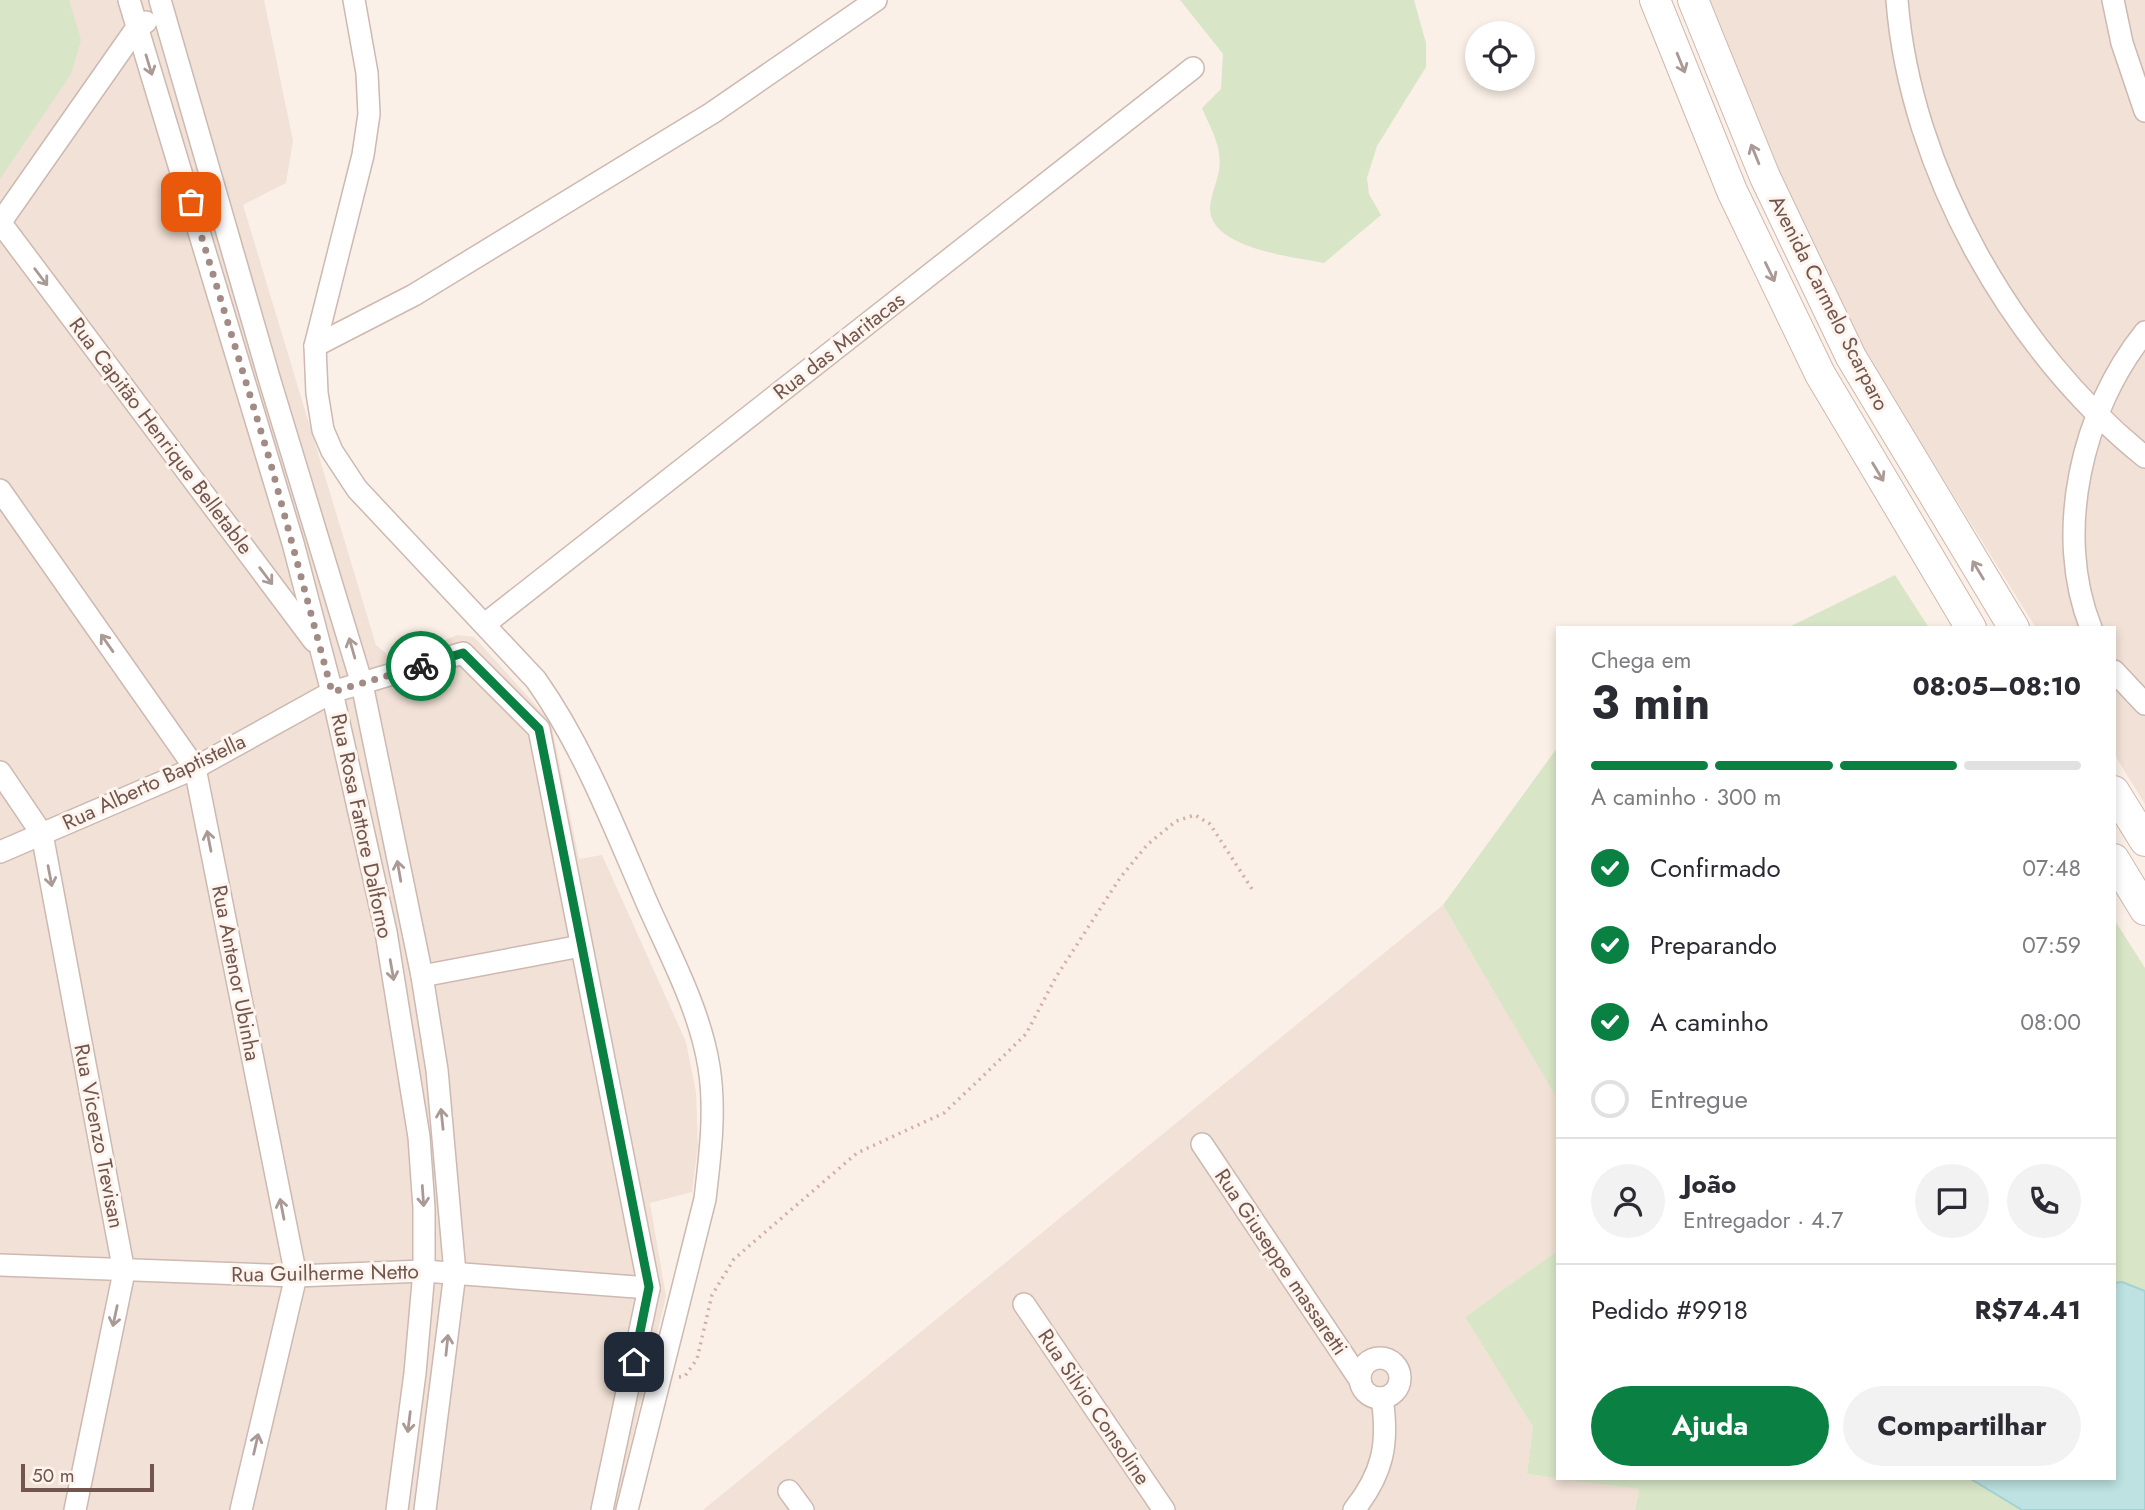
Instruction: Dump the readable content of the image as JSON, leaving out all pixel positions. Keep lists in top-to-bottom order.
{
  "streets": {
    "main road": ["Avenida Carmelo Scarparo"],
    "street": [
      "Rua das Maritacas",
      "Rua Capitão Henrique Belletable",
      "Rua Alberto Baptistella",
      "Rua Rosa Fattore Dalforno",
      "Rua Antenor Ubinha",
      "Rua Vicenzo Trevisan",
      "Rua Giuseppe massaretti",
      "Rua Guilherme Netto",
      "Rua Silvio Consoline"
    ]
  },
  "crossings": [
    ["Rua Capitão Henrique Belletable", "Rua Rosa Fattore Dalforno"],
    ["Rua Alberto Baptistella", "Rua Rosa Fattore Dalforno"],
    ["Rua Alberto Baptistella", "Rua Antenor Ubinha"],
    ["Rua Alberto Baptistella", "Rua Vicenzo Trevisan"],
    ["Rua Rosa Fattore Dalforno", "Rua Guilherme Netto"],
    ["Rua Antenor Ubinha", "Rua Guilherme Netto"],
    ["Rua Vicenzo Trevisan", "Rua Guilherme Netto"]
  ],
  "one_way": ["Rua Antenor Ubinha", "Rua Vicenzo Trevisan"],
  "scale_bar": "50 m",
  "page": {
    "heading": ["3 min", "Chega em", "08:05–08:10"],
    "panel": [
      "João",
      "Entregador · 4.7",
      "Pedido #9918",
      "R$74.41"
    ],
    "bar": "A caminho · 300 m",
    "list": [
      ["Confirmado", "07:48"],
      ["Preparando", "07:59"],
      ["A caminho", "08:00"],
      "Entregue"
    ],
    "buttons": ["Ajuda", "Compartilhar"],
    "scale": "50 m"
  }
}
